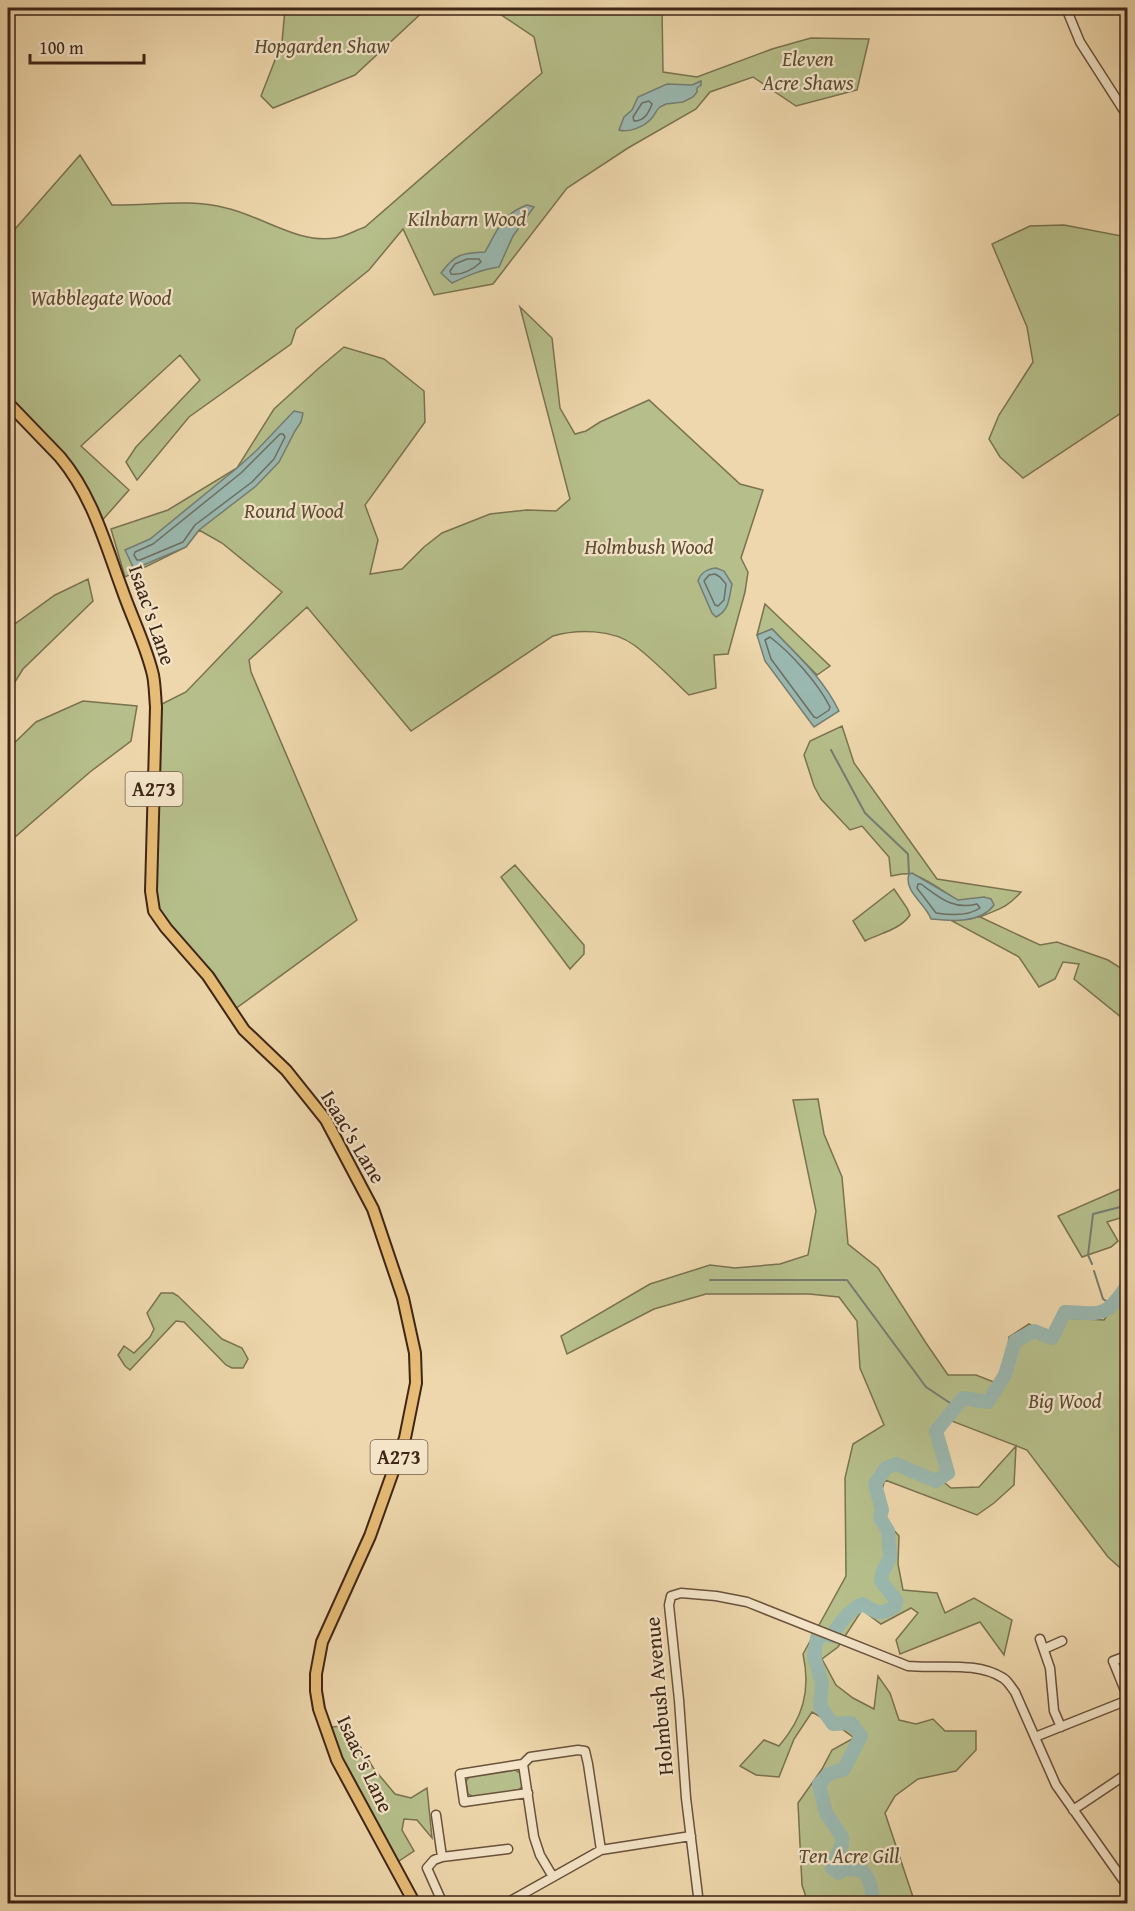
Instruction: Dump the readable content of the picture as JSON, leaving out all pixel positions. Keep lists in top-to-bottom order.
{
  "streets": {
    "main road": ["Isaac's Lane", "A273"],
    "street": ["Holmbush Avenue"]
  },
  "parks": [
    "Hopgarden Shaw",
    "Eleven Acre Shaws",
    "Kilnbarn Wood",
    "Wabblegate Wood",
    "Round Wood",
    "Holmbush Wood",
    "Big Wood",
    "Ten Acre Gill"
  ],
  "scale_bar": "100 m"
}
